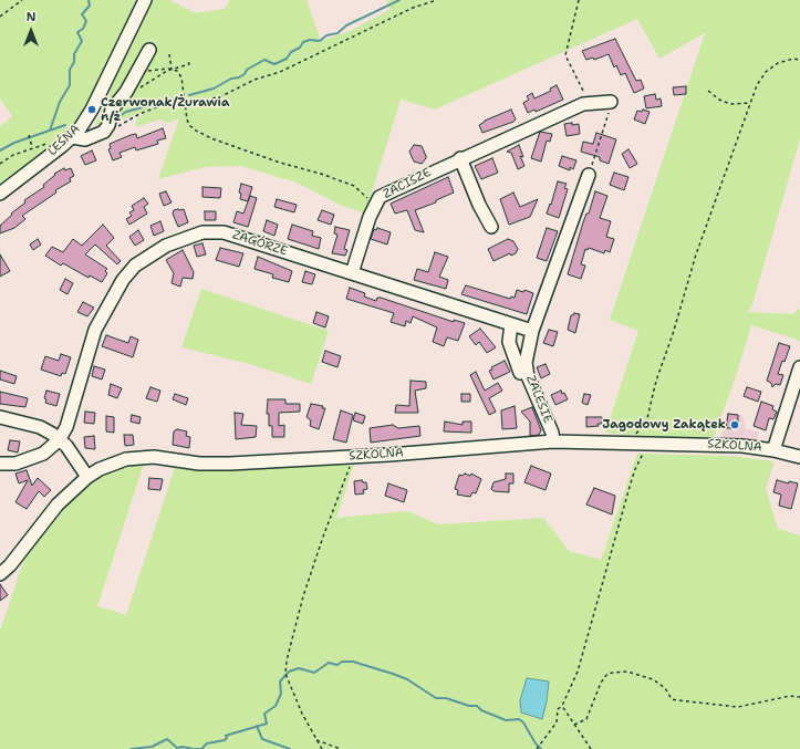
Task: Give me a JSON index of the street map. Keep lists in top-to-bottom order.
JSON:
{
  "streets": {
    "street": [
      "LEŚNA",
      "ZACISZE",
      "ZAGÓRZE",
      "ZALESIE",
      "SZKOLNA"
    ]
  },
  "crossings": [
    ["ZACISZE", "ZAGÓRZE"],
    ["ZAGÓRZE", "ZALESIE"],
    ["ZALESIE", "SZKOLNA"]
  ],
  "places": ["Czerwonak/Żurawia n/ż", "Jagodowy Zakątek"],
  "north": "top"
}
